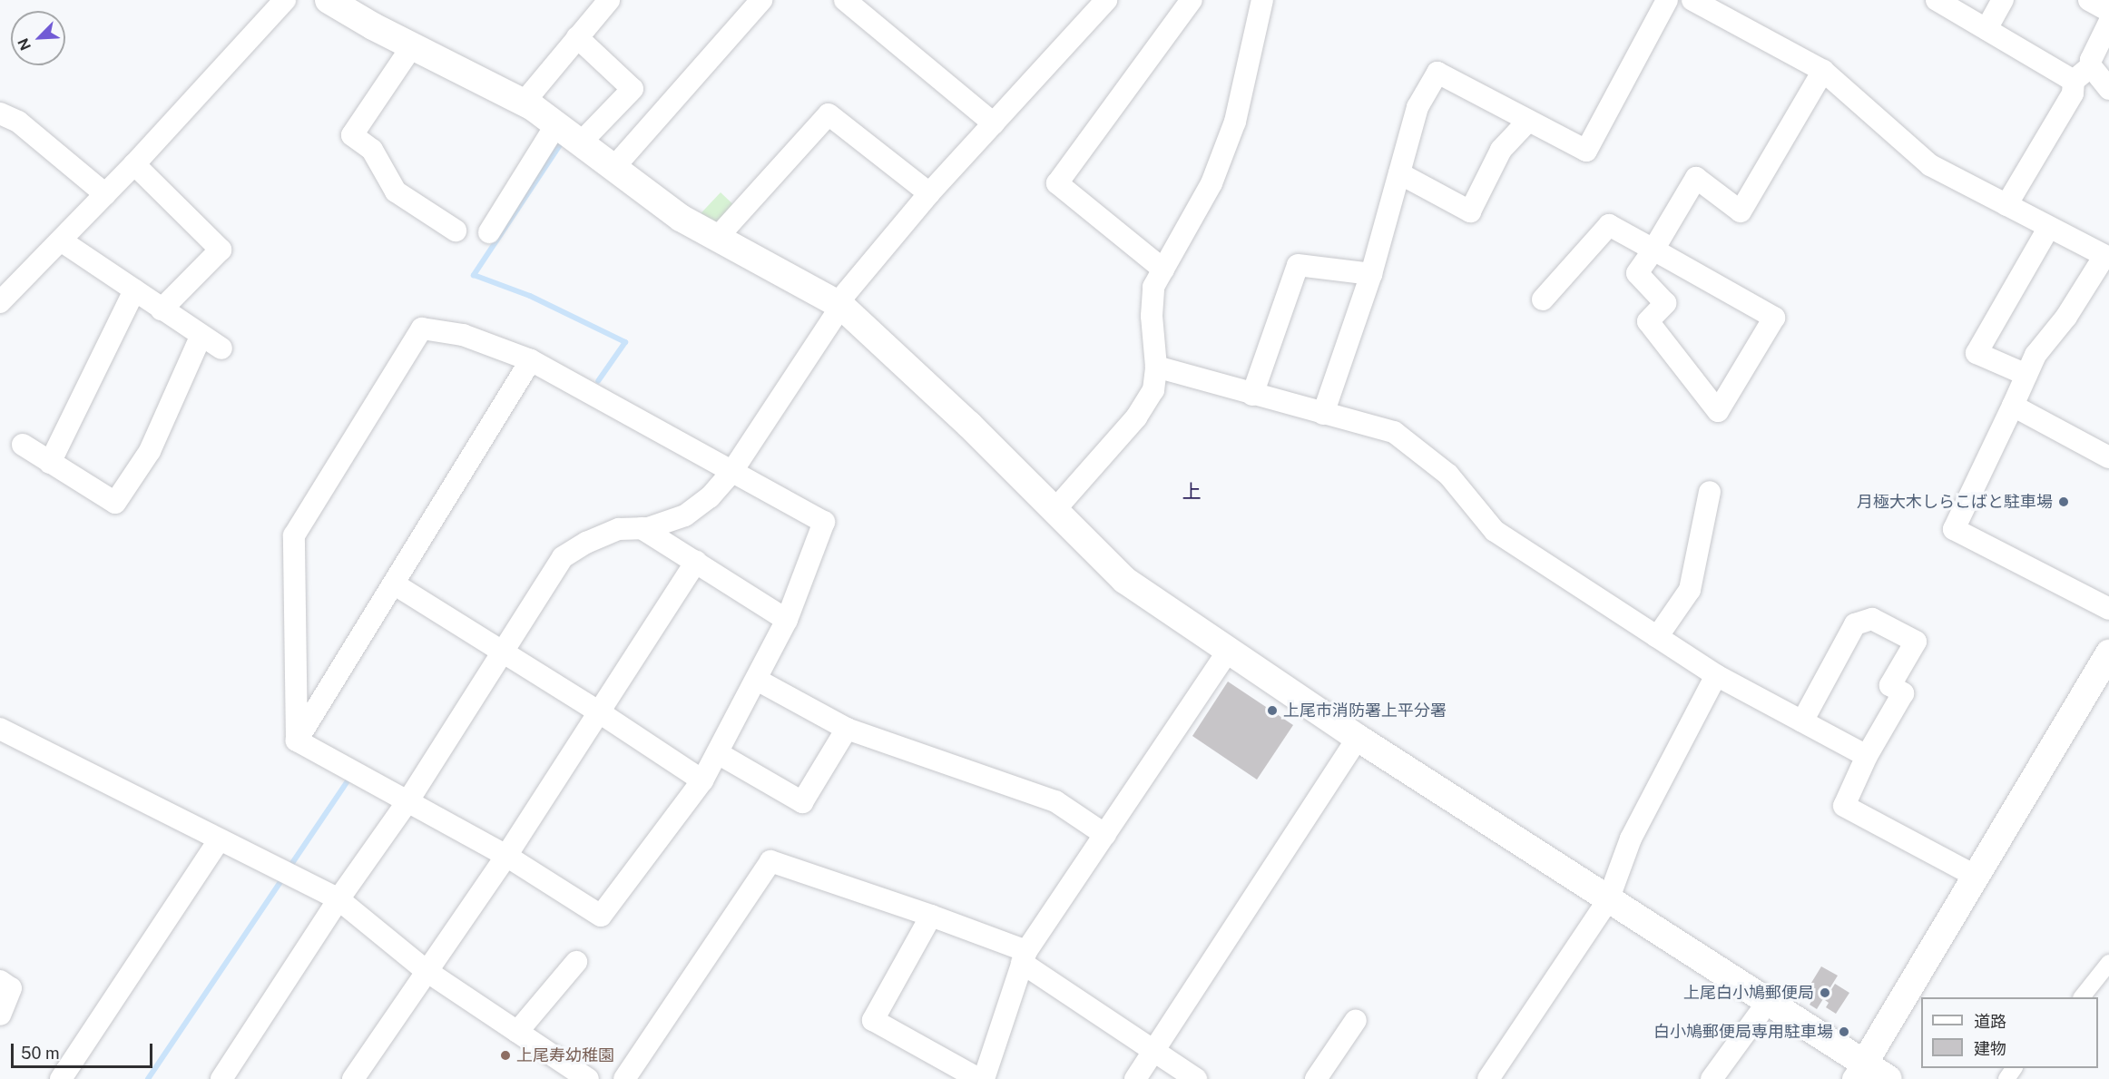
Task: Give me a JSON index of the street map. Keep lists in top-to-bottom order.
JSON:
{
  "districts": ["上"],
  "places": [
    "月極大木しらこばと駐車場",
    "上尾市消防署上平分署",
    "上尾白小鳩郵便局",
    "白小鳩郵便局専用駐車場",
    "上尾寿幼稚園"
  ],
  "legend": ["道路", "建物"],
  "scale_bar": "50 m",
  "north": "bottom left"
}
